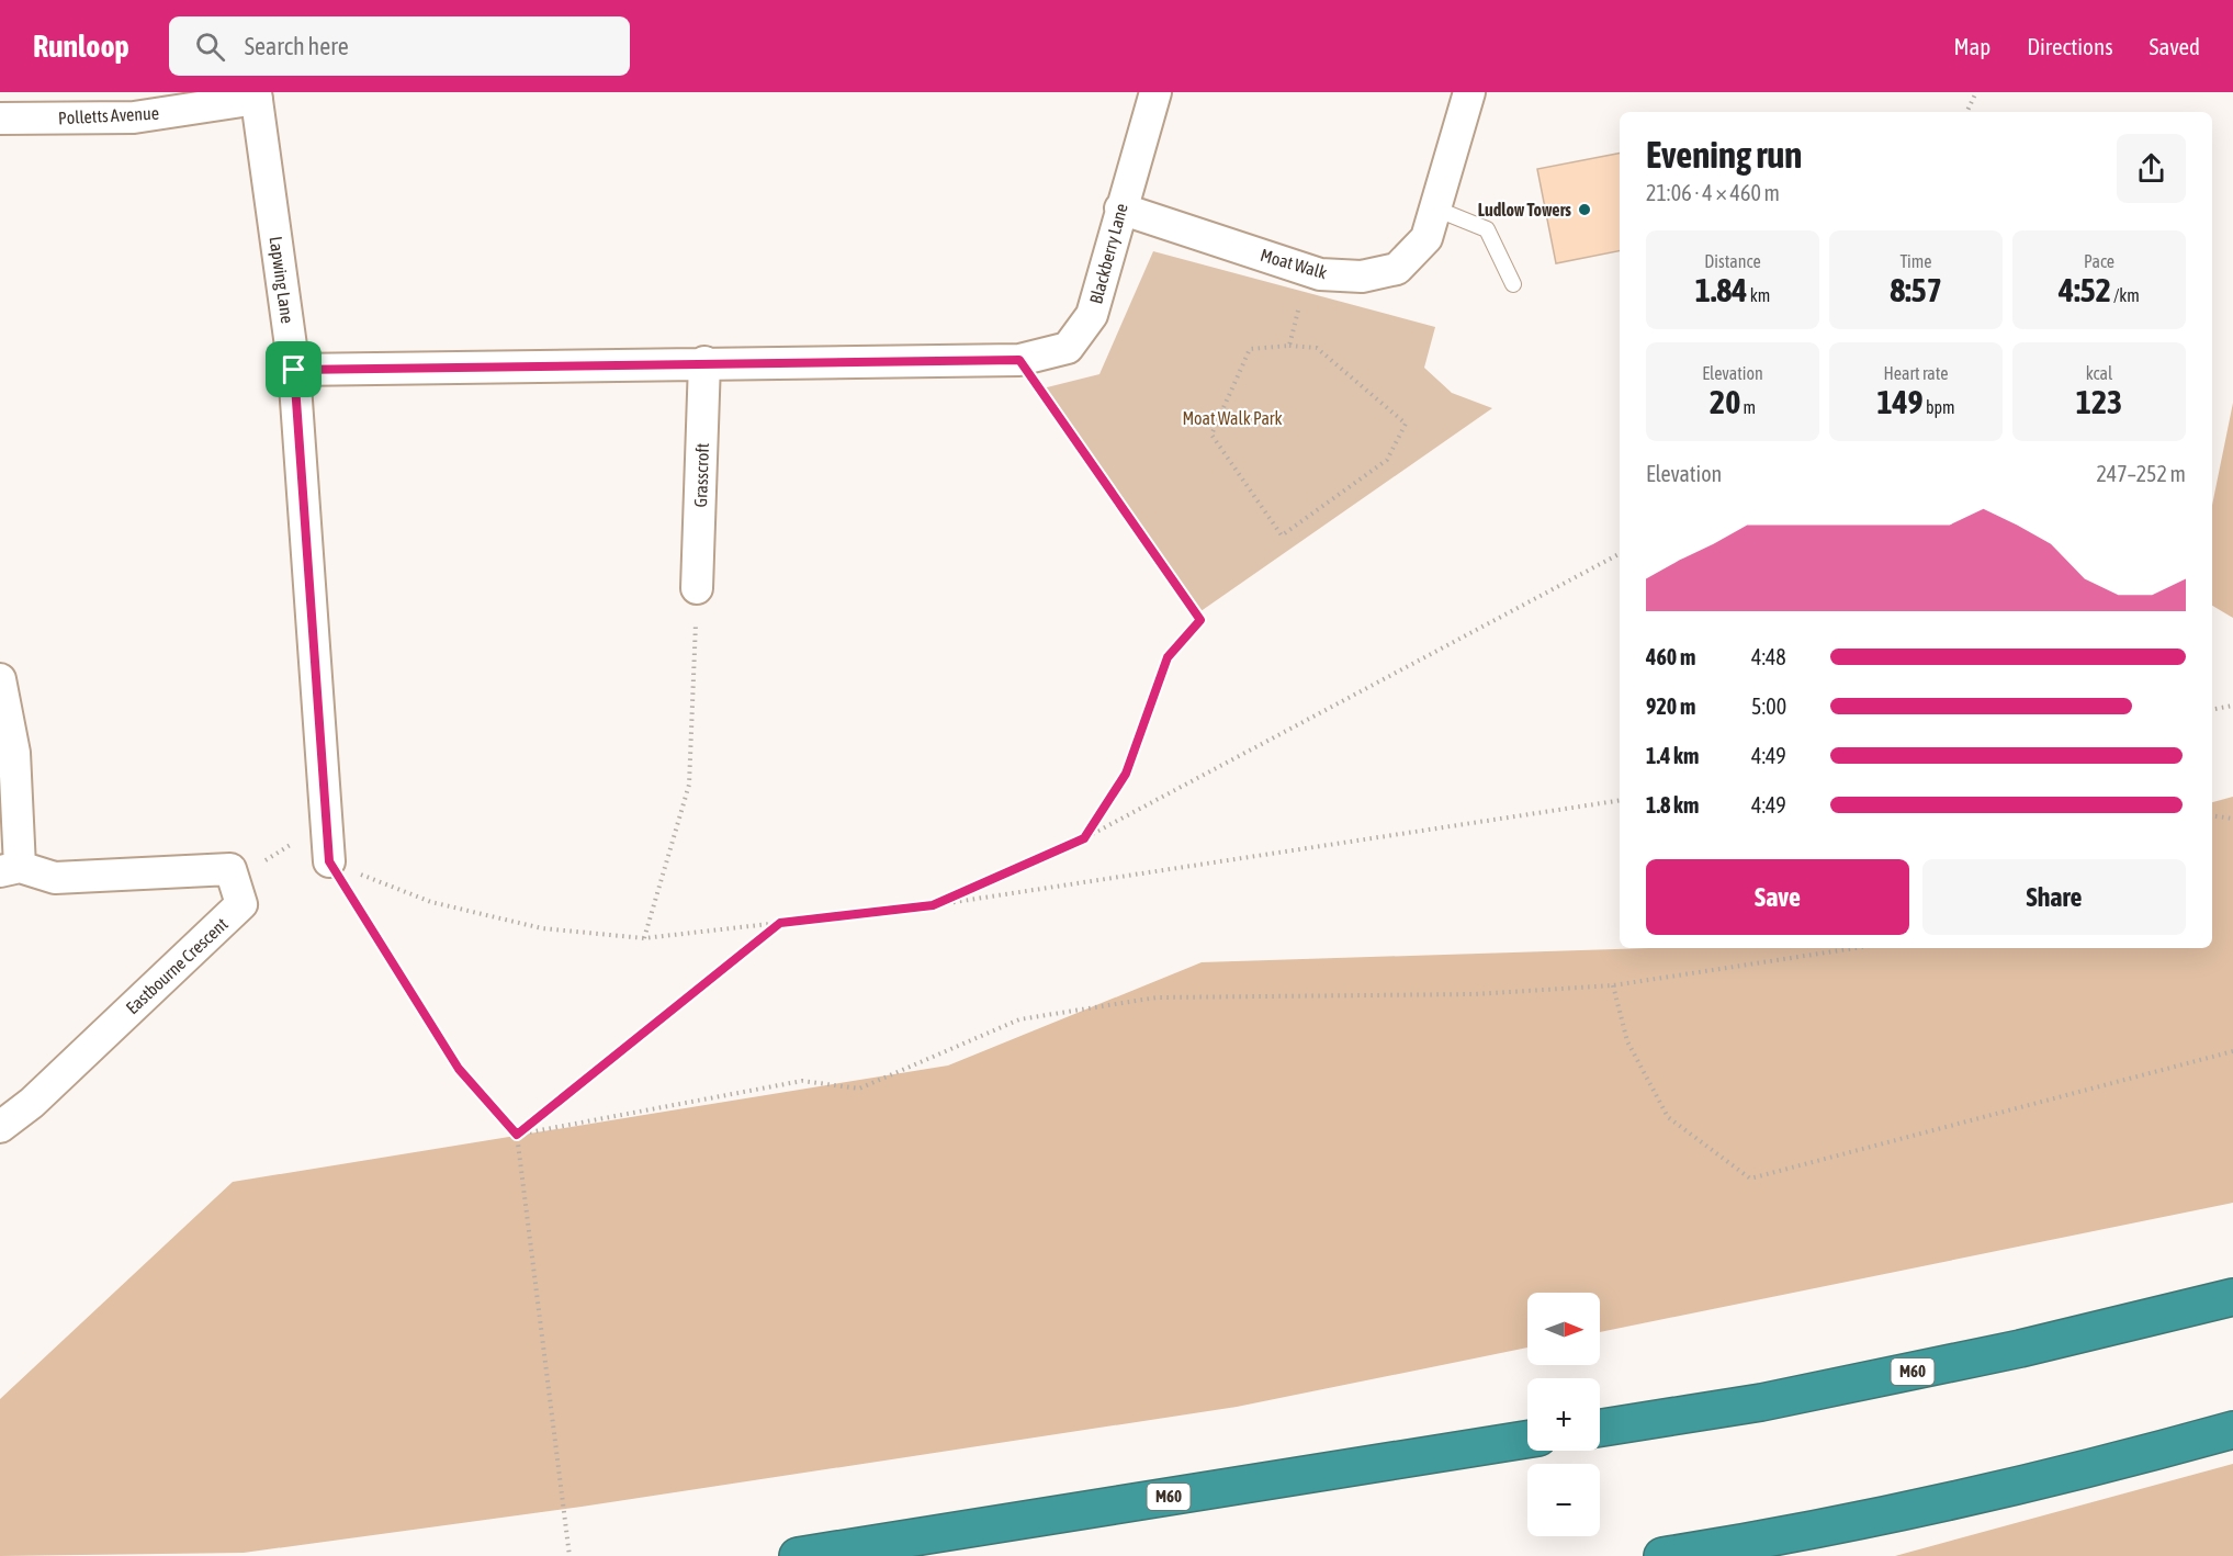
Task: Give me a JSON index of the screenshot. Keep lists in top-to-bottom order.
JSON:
{
  "streets": {
    "highway": ["M60"],
    "street": [
      "Polletts Avenue",
      "Blackberry Lane",
      "Moat Walk",
      "Lapwing Lane",
      "Grasscroft",
      "Eastbourne Crescent"
    ]
  },
  "crossings": [
    ["Polletts Avenue", "Lapwing Lane"],
    ["Blackberry Lane", "Moat Walk"],
    ["Blackberry Lane", "Lapwing Lane"],
    ["Blackberry Lane", "Grasscroft"]
  ],
  "parks": ["Moat Walk Park"],
  "places": ["Ludlow Towers"],
  "north": "right",
  "page": {
    "header": "Runloop",
    "search": "Search here",
    "nav": ["Map", "Directions", "Saved"],
    "heading": ["Evening run", "21:06 · 4 × 460 m"],
    "stats": [
      ["Distance", "1.84 km"],
      ["Time", "8:57"],
      ["Pace", "4:52 /km"],
      ["Elevation", "20 m"],
      ["Heart rate", "149 bpm"],
      ["kcal", "123"]
    ],
    "chart": ["Elevation", "247–252 m"],
    "list": [
      {
        "name": "460 m",
        "note": "4:48"
      },
      {
        "name": "920 m",
        "note": "5:00"
      },
      {
        "name": "1.4 km",
        "note": "4:49"
      },
      {
        "name": "1.8 km",
        "note": "4:49"
      }
    ],
    "buttons": ["Save", "Share"],
    "map_buttons": ["+", "−"]
  }
}
